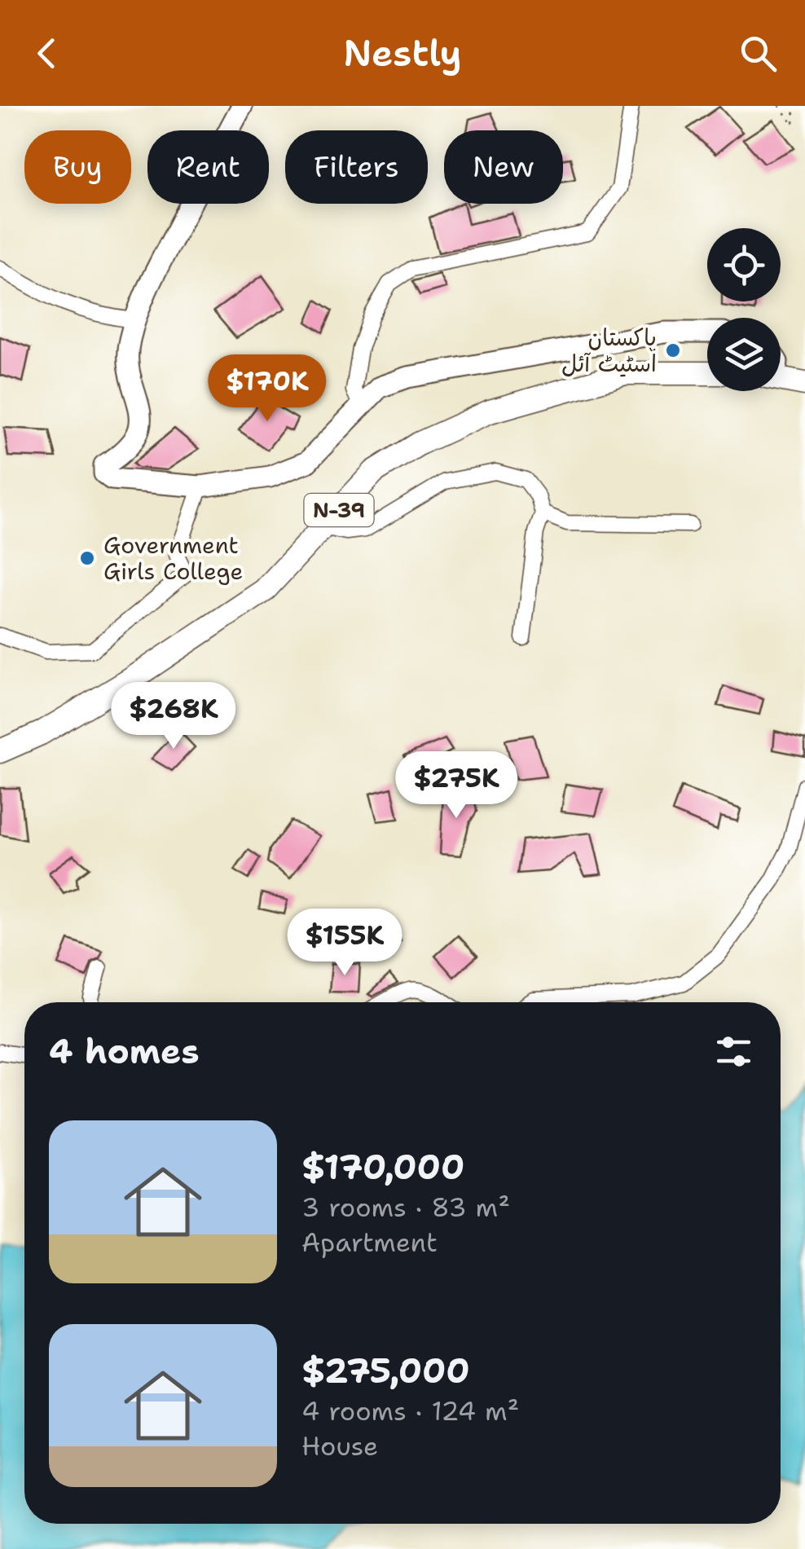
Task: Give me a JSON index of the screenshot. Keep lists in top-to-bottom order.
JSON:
{
  "streets": {
    "main road": ["N-39"]
  },
  "places": ["پاکستان اسٹیٹ آئل", "Government Girls College"],
  "page": {
    "header": "Nestly",
    "chip": [
      "Buy",
      "Rent",
      "Filters",
      "New"
    ],
    "price": [
      "$170K",
      "$268K",
      "$275K",
      "$155K"
    ],
    "heading": "4 homes",
    "list": [
      {
        "name": "$170,000",
        "note": "3 rooms · 83 m² · Apartment"
      },
      {
        "name": "$275,000",
        "note": "4 rooms · 124 m² · House"
      }
    ]
  }
}
